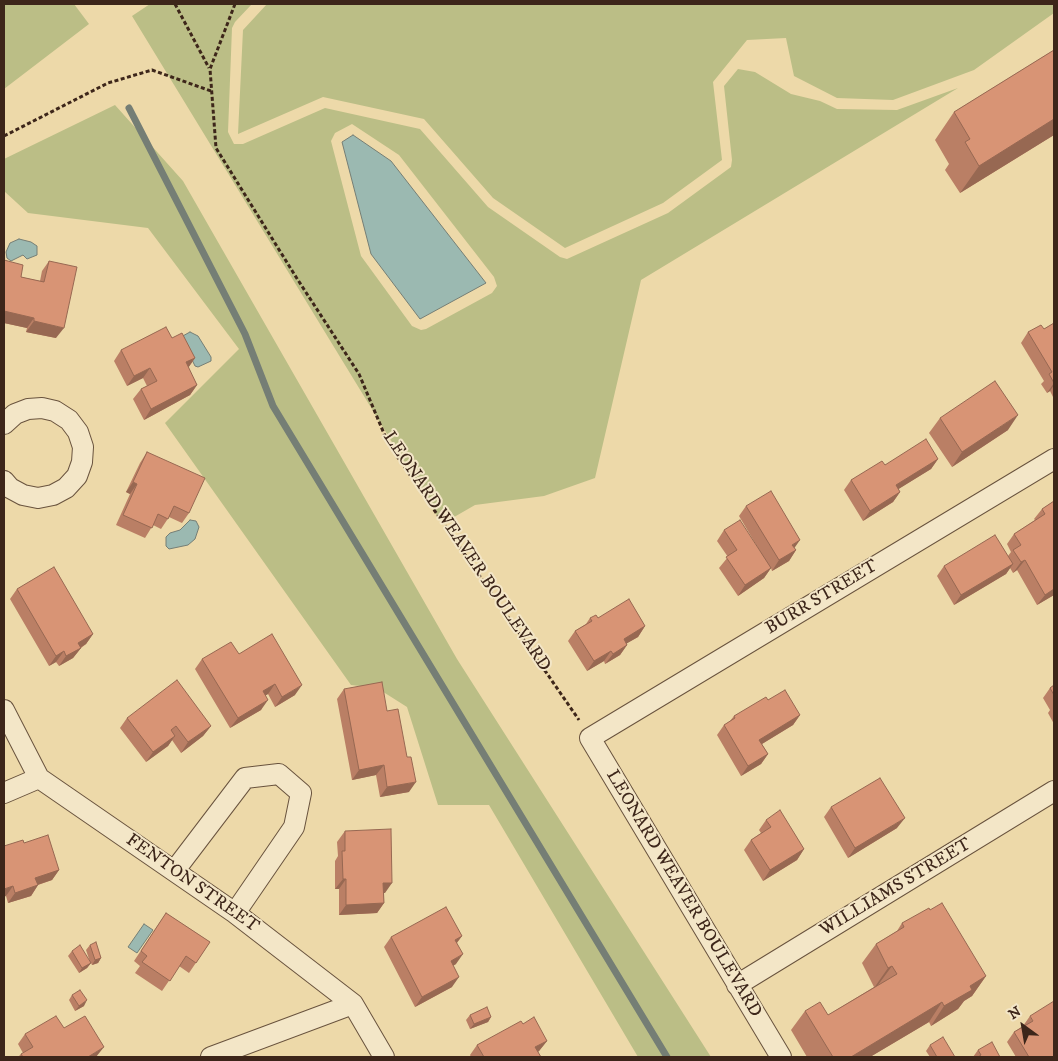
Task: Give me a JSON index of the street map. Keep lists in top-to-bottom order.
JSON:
{
  "streets": {
    "street": [
      "LEONARD WEAVER BOULEVARD",
      "BURR STREET",
      "FENTON STREET",
      "WILLIAMS STREET"
    ]
  },
  "crossings": [
    ["LEONARD WEAVER BOULEVARD", "BURR STREET"],
    ["LEONARD WEAVER BOULEVARD", "WILLIAMS STREET"]
  ],
  "north": "top left"
}
